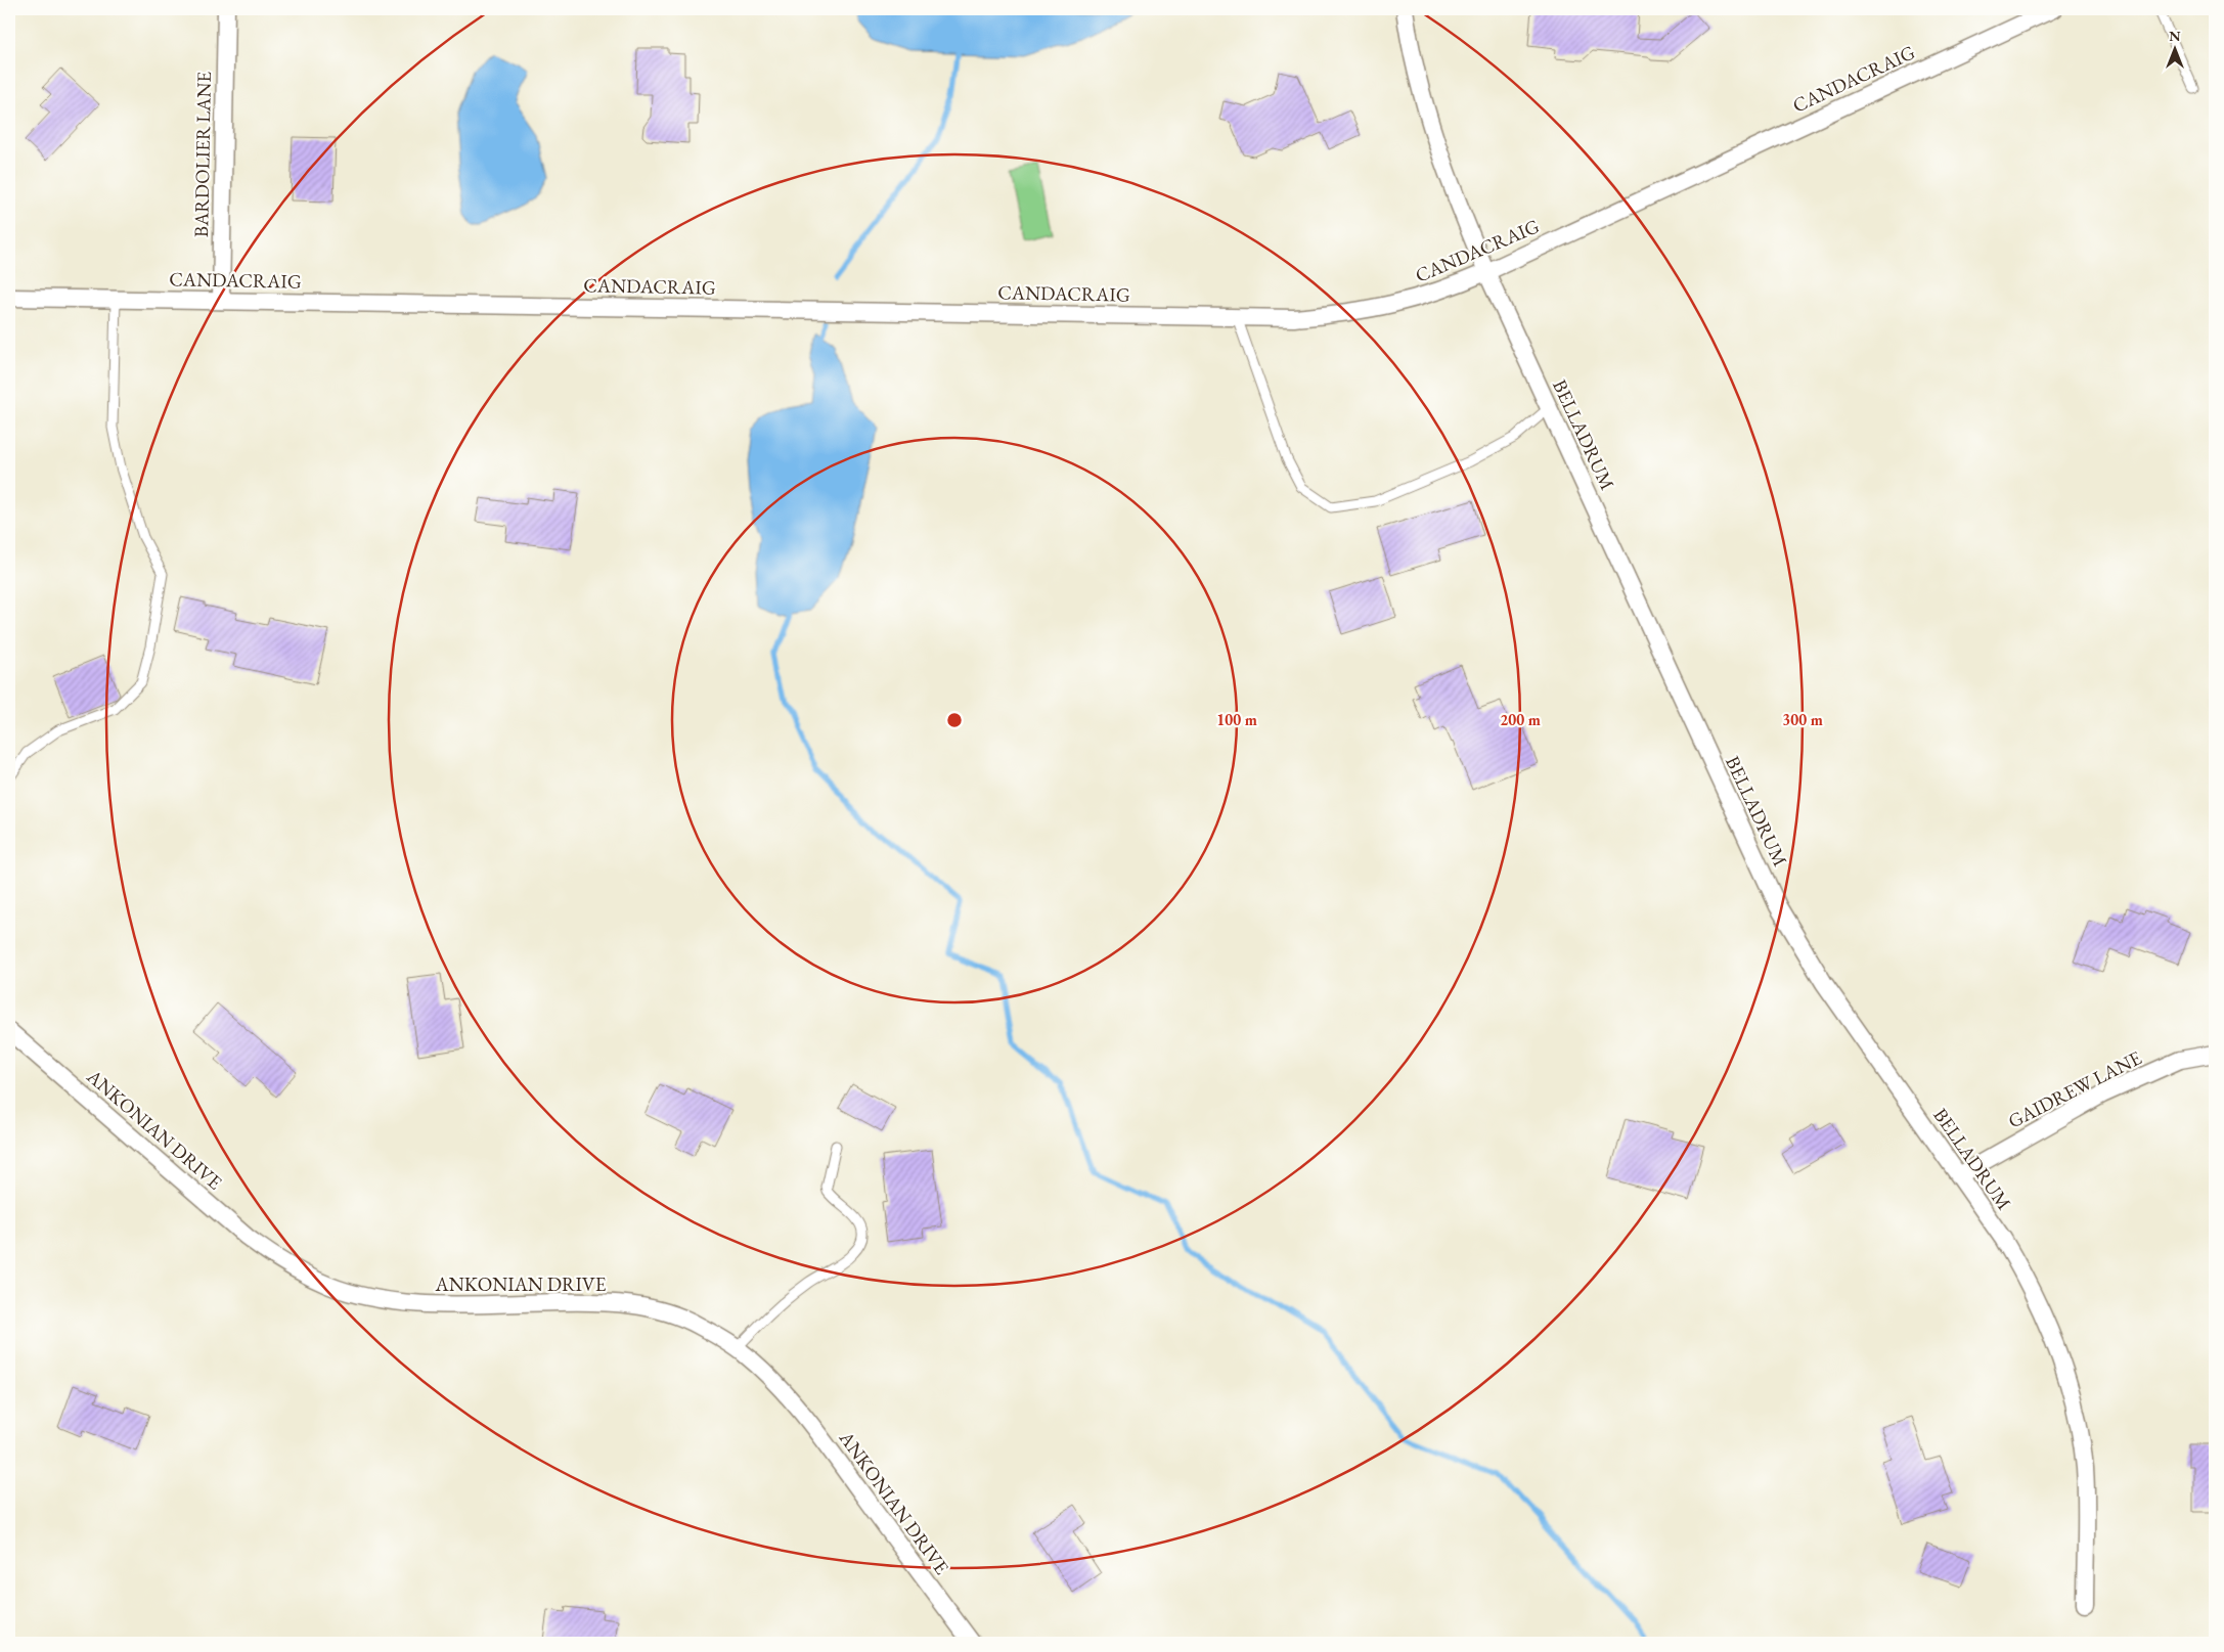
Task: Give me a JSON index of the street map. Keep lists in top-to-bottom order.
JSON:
{
  "streets": {
    "street": [
      "CANDACRAIG",
      "BARDOLIER LANE",
      "BELLADRUM",
      "GAIDREW LANE",
      "ANKONIAN DRIVE"
    ]
  },
  "crossings": [
    ["CANDACRAIG", "BARDOLIER LANE"],
    ["CANDACRAIG", "BELLADRUM"],
    ["BELLADRUM", "GAIDREW LANE"]
  ],
  "north": "top",
  "rings": ["100 m", "200 m", "300 m"]
}
